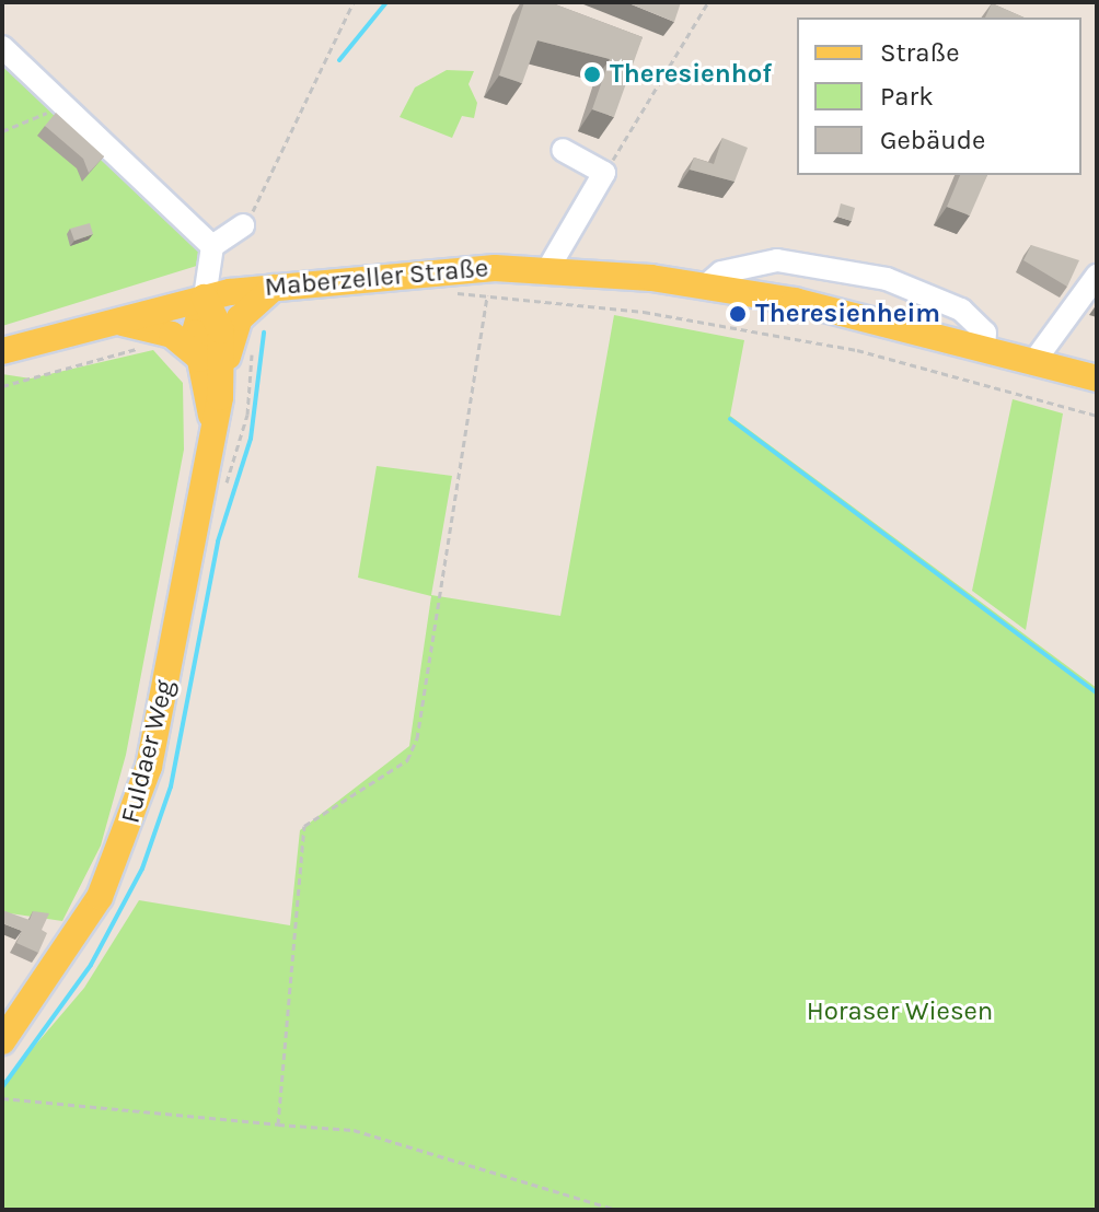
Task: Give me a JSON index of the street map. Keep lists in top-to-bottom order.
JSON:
{
  "streets": {
    "main road": ["Maberzeller Straße", "Fuldaer Weg"]
  },
  "crossings": [
    ["Maberzeller Straße", "Fuldaer Weg"]
  ],
  "parks": ["Horaser Wiesen"],
  "places": ["Theresienhof", "Theresienheim"],
  "legend": ["Straße", "Park", "Gebäude"]
}
